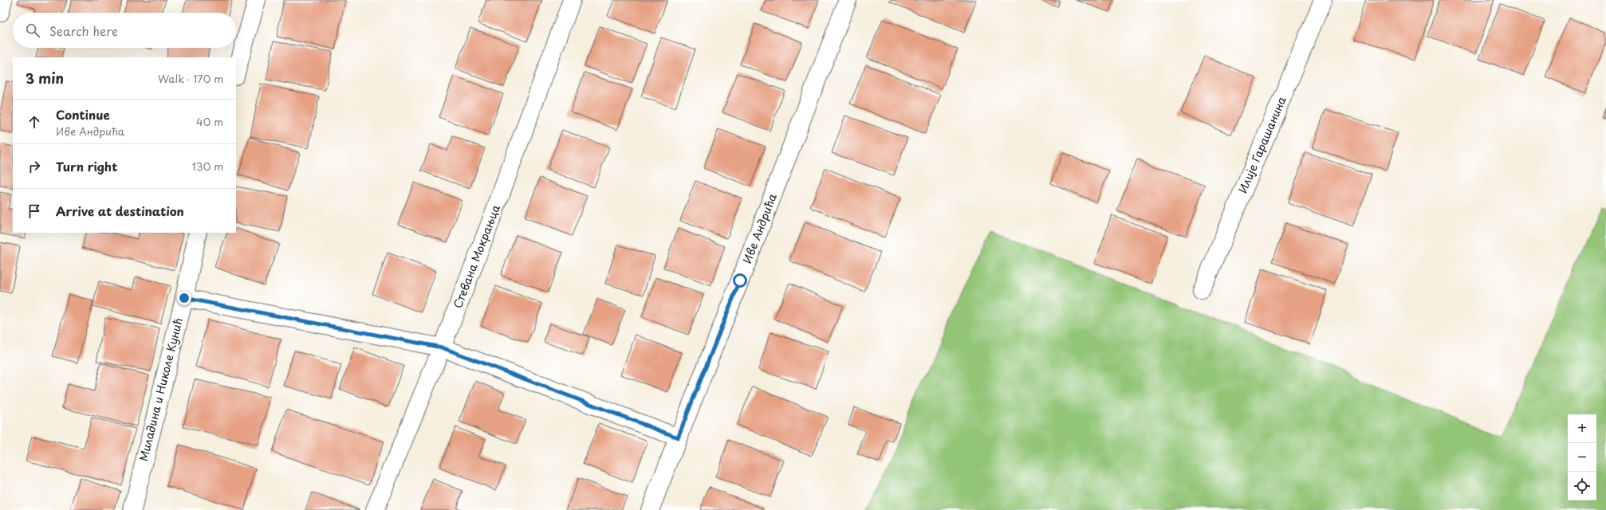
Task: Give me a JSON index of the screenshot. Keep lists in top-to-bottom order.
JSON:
{
  "streets": {
    "street": [
      "Илије Гарашанина",
      "Иве Андрића",
      "Стевана Мокрањца",
      "Миладина и Николе Кунић"
    ]
  },
  "page": {
    "search": "Search here",
    "heading": ["3 min", "Walk · 170 m"],
    "list": [
      ["Continue", "Иве Андрића", "40 m"],
      ["Turn right", "130 m"],
      "Arrive at destination"
    ],
    "map_buttons": ["+", "−"]
  }
}
